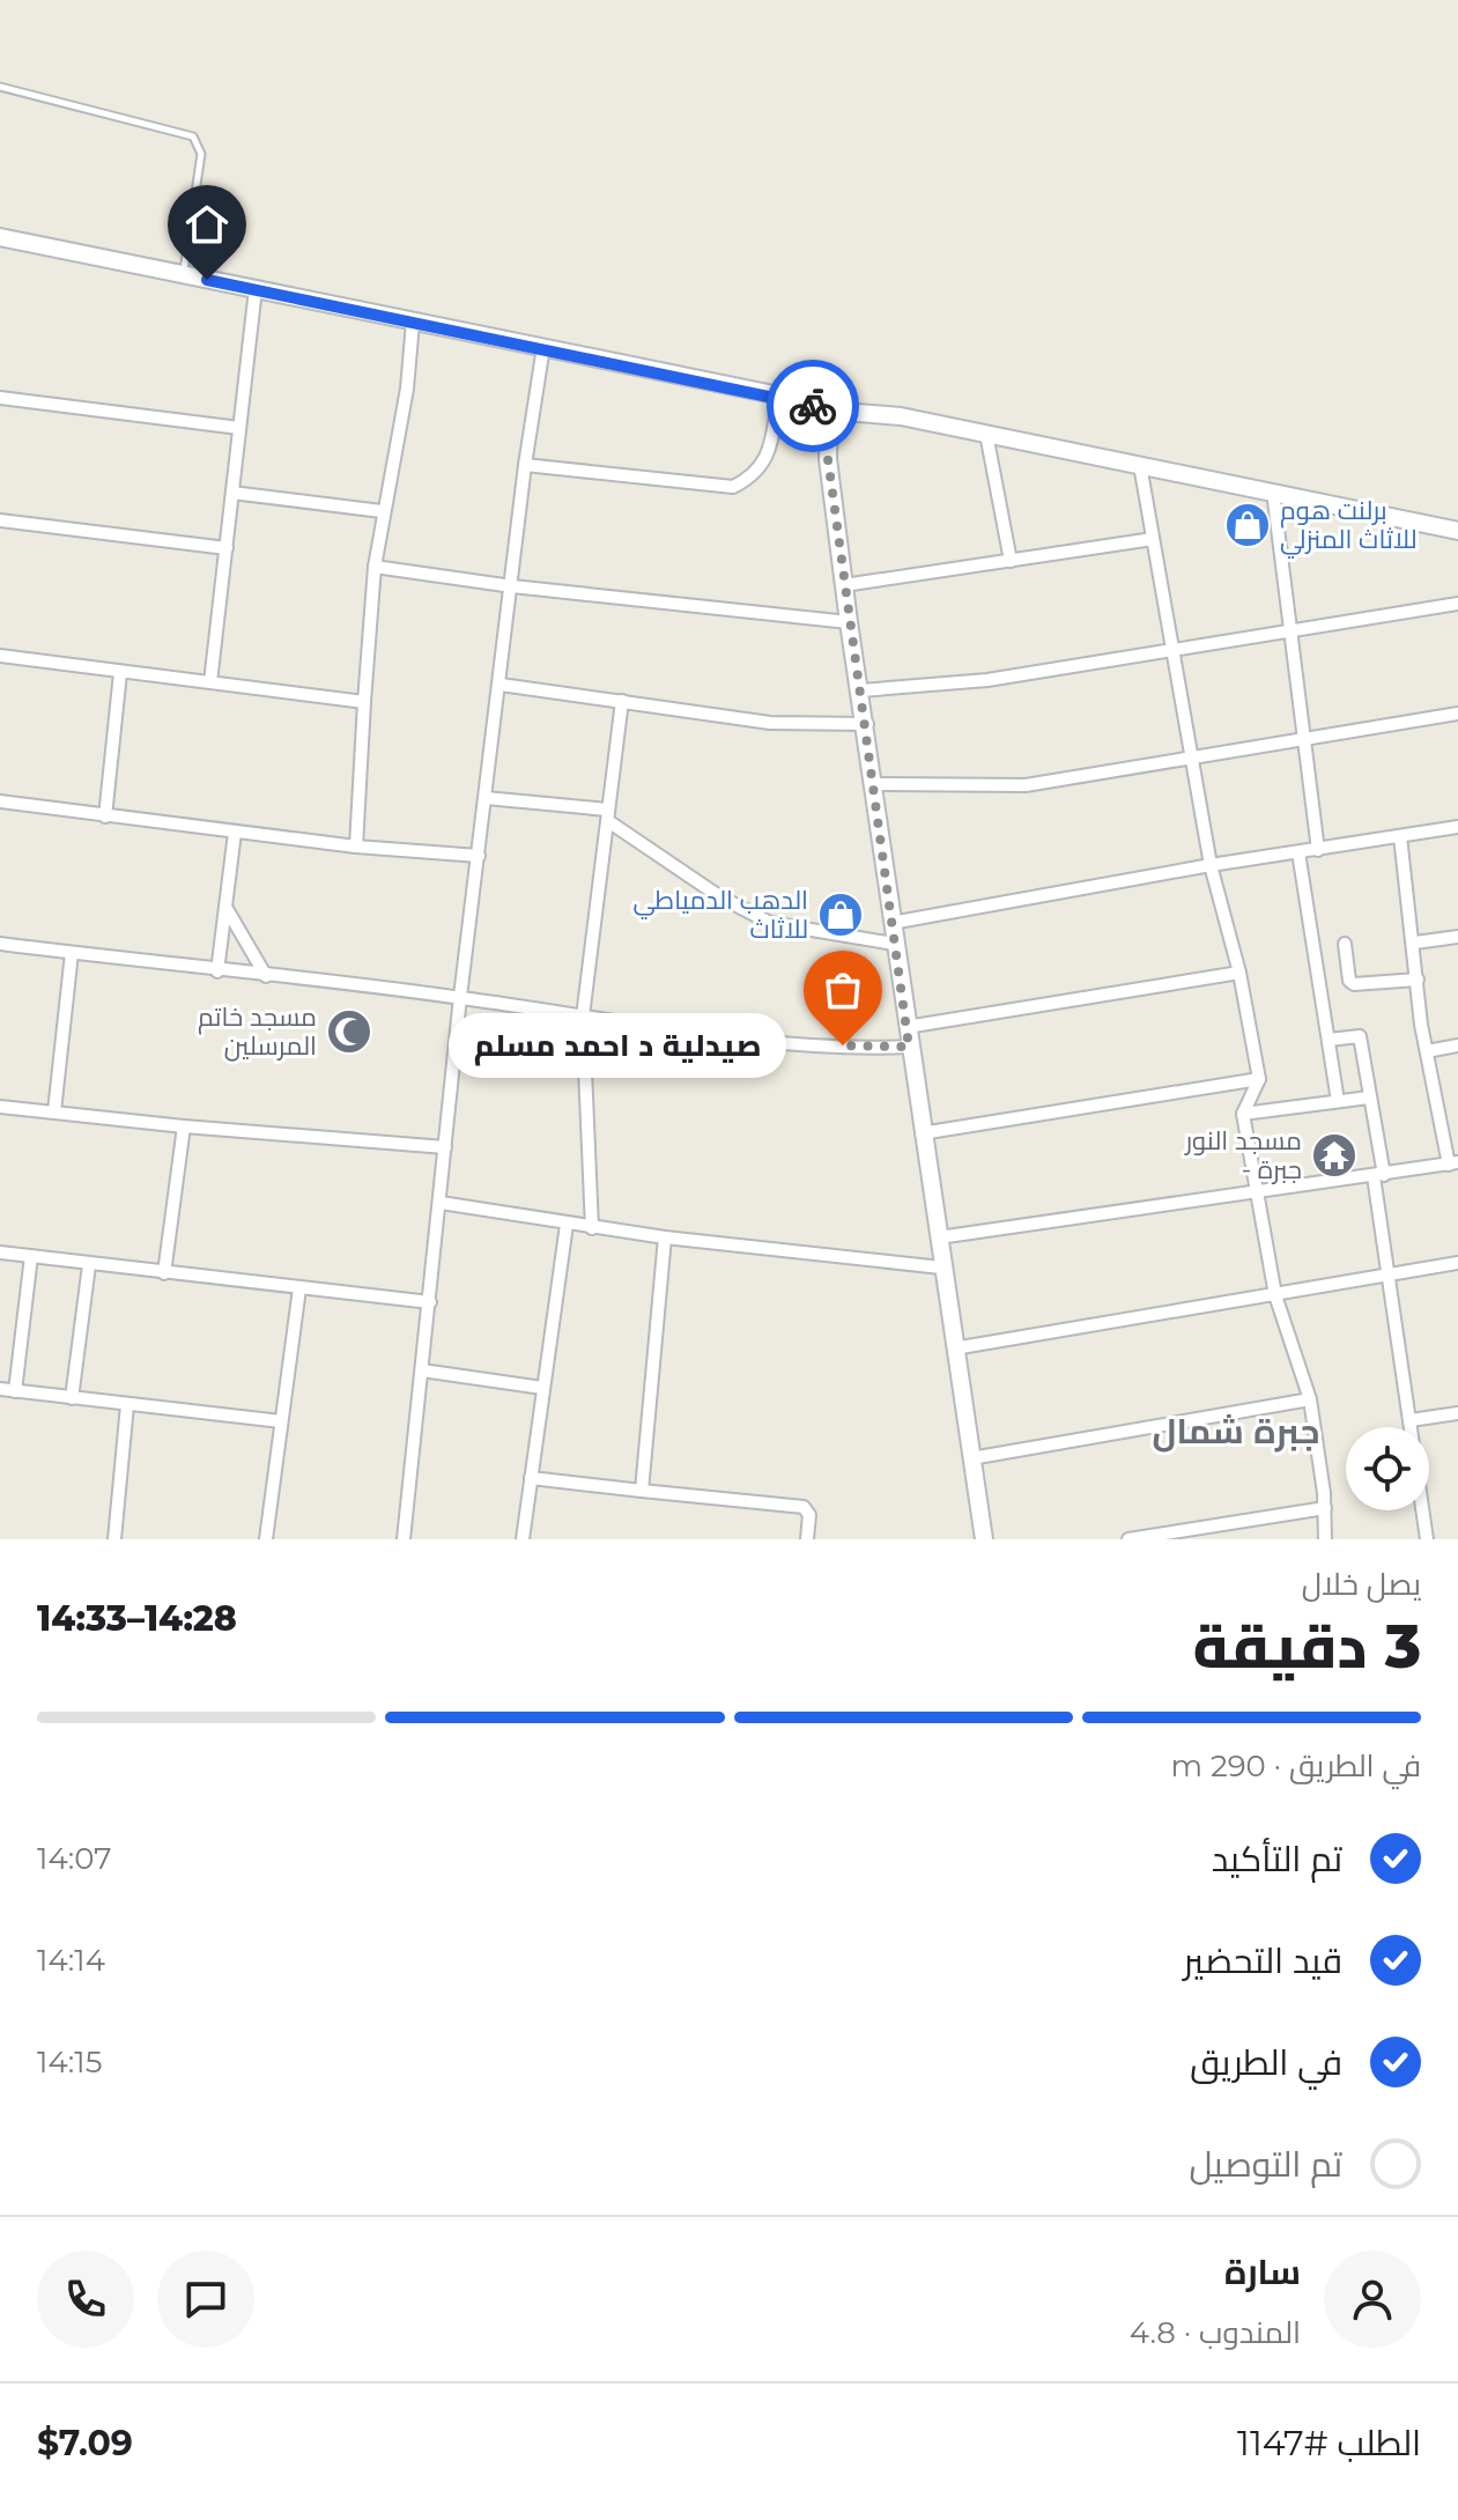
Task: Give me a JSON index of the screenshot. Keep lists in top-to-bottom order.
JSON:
{
  "districts": ["جبرة شمال"],
  "places": {
    "shop": ["برلنت هوم للاثاث المنزلي", "الدهب الدمياطي للاثاث"],
    "mosque": ["مسجد خاتم المرسلين"],
    "other": ["صيدلية د احمد مسلم"],
    "temple": ["مسجد النور - جبرة"]
  },
  "page": {
    "bubble": "صيدلية د احمد مسلم",
    "heading": ["3 دقيقة", "يصل خلال", "14:28–14:33"],
    "panel": [
      "سارة",
      "المندوب · 4.8",
      "الطلب #1147",
      "$7.09"
    ],
    "bar": "في الطريق · 290 m",
    "list": [
      ["تم التأكيد", "14:07"],
      ["قيد التحضير", "14:14"],
      ["في الطريق", "14:15"],
      "تم التوصيل"
    ]
  }
}
